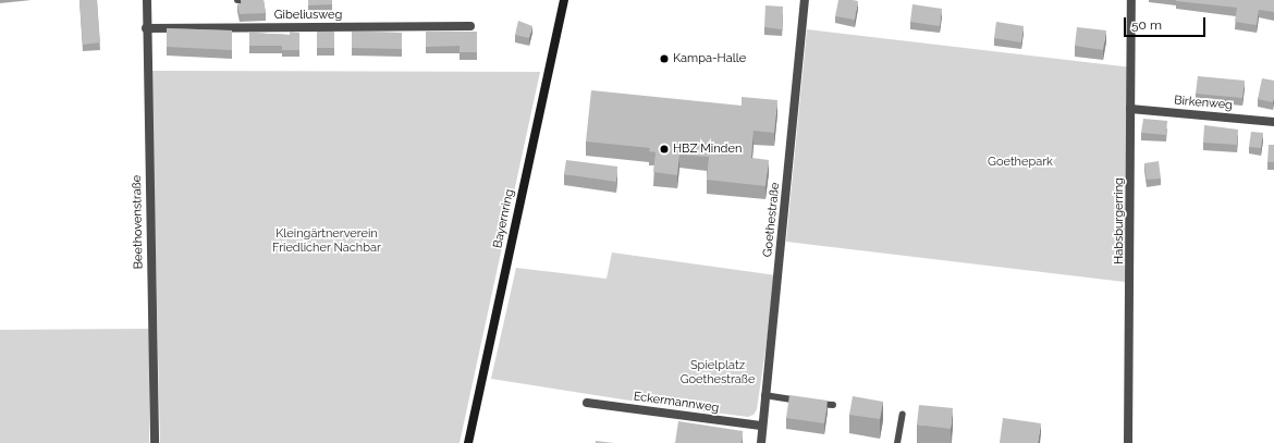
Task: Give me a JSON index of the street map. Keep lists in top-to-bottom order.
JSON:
{
  "streets": {
    "street": [
      "Gibeliusweg",
      "Birkenweg",
      "Bayernring",
      "Goethestraße",
      "Habsburgerring",
      "Beethovenstraße",
      "Eckermannweg"
    ]
  },
  "crossings": [
    ["Gibeliusweg", "Beethovenstraße"],
    ["Birkenweg", "Habsburgerring"],
    ["Goethestraße", "Eckermannweg"]
  ],
  "parks": ["Goethepark", "Kleingärtnerverein Friedlicher Nachbar", "Spielplatz Goethestraße"],
  "places": ["Kampa-Halle", "HBZ Minden"],
  "scale_bar": "50 m"
}
